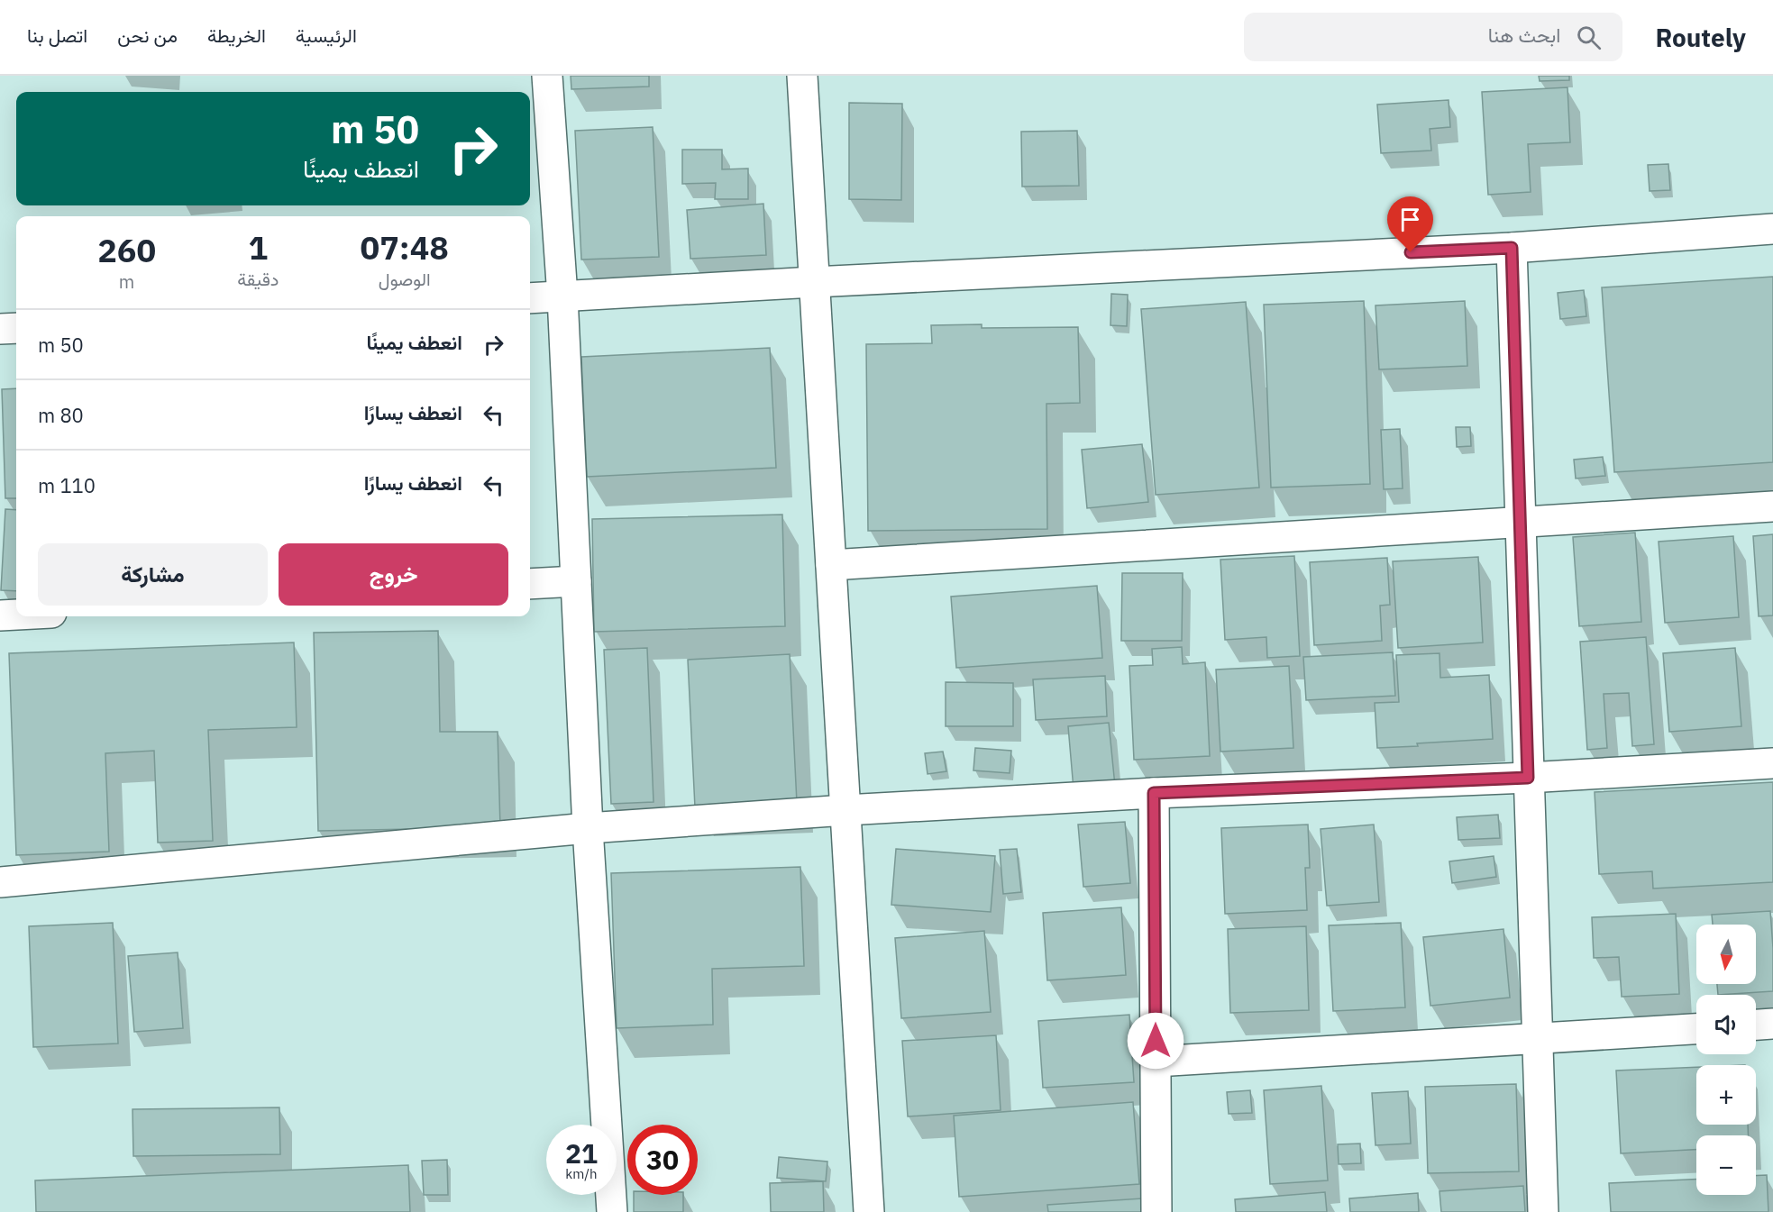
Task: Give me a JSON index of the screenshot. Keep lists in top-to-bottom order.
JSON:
{
  "north": "bottom",
  "page": {
    "header": "Routely",
    "search": "ابحث هنا",
    "nav": [
      "الرئيسية",
      "الخريطة",
      "من نحن",
      "اتصل بنا"
    ],
    "turn": ["50 m", "انعطف يمينًا"],
    "eta": [
      "07:48",
      "الوصول",
      "1",
      "دقيقة",
      "260",
      "m"
    ],
    "list": [
      {
        "name": "انعطف يمينًا",
        "value": "50 m"
      },
      {
        "name": "انعطف يسارًا",
        "value": "80 m"
      },
      {
        "name": "انعطف يسارًا",
        "value": "110 m"
      }
    ],
    "buttons": ["خروج", "مشاركة"],
    "map_buttons": ["+", "−"],
    "speed": "21 km/h",
    "limit": "30"
  }
}
